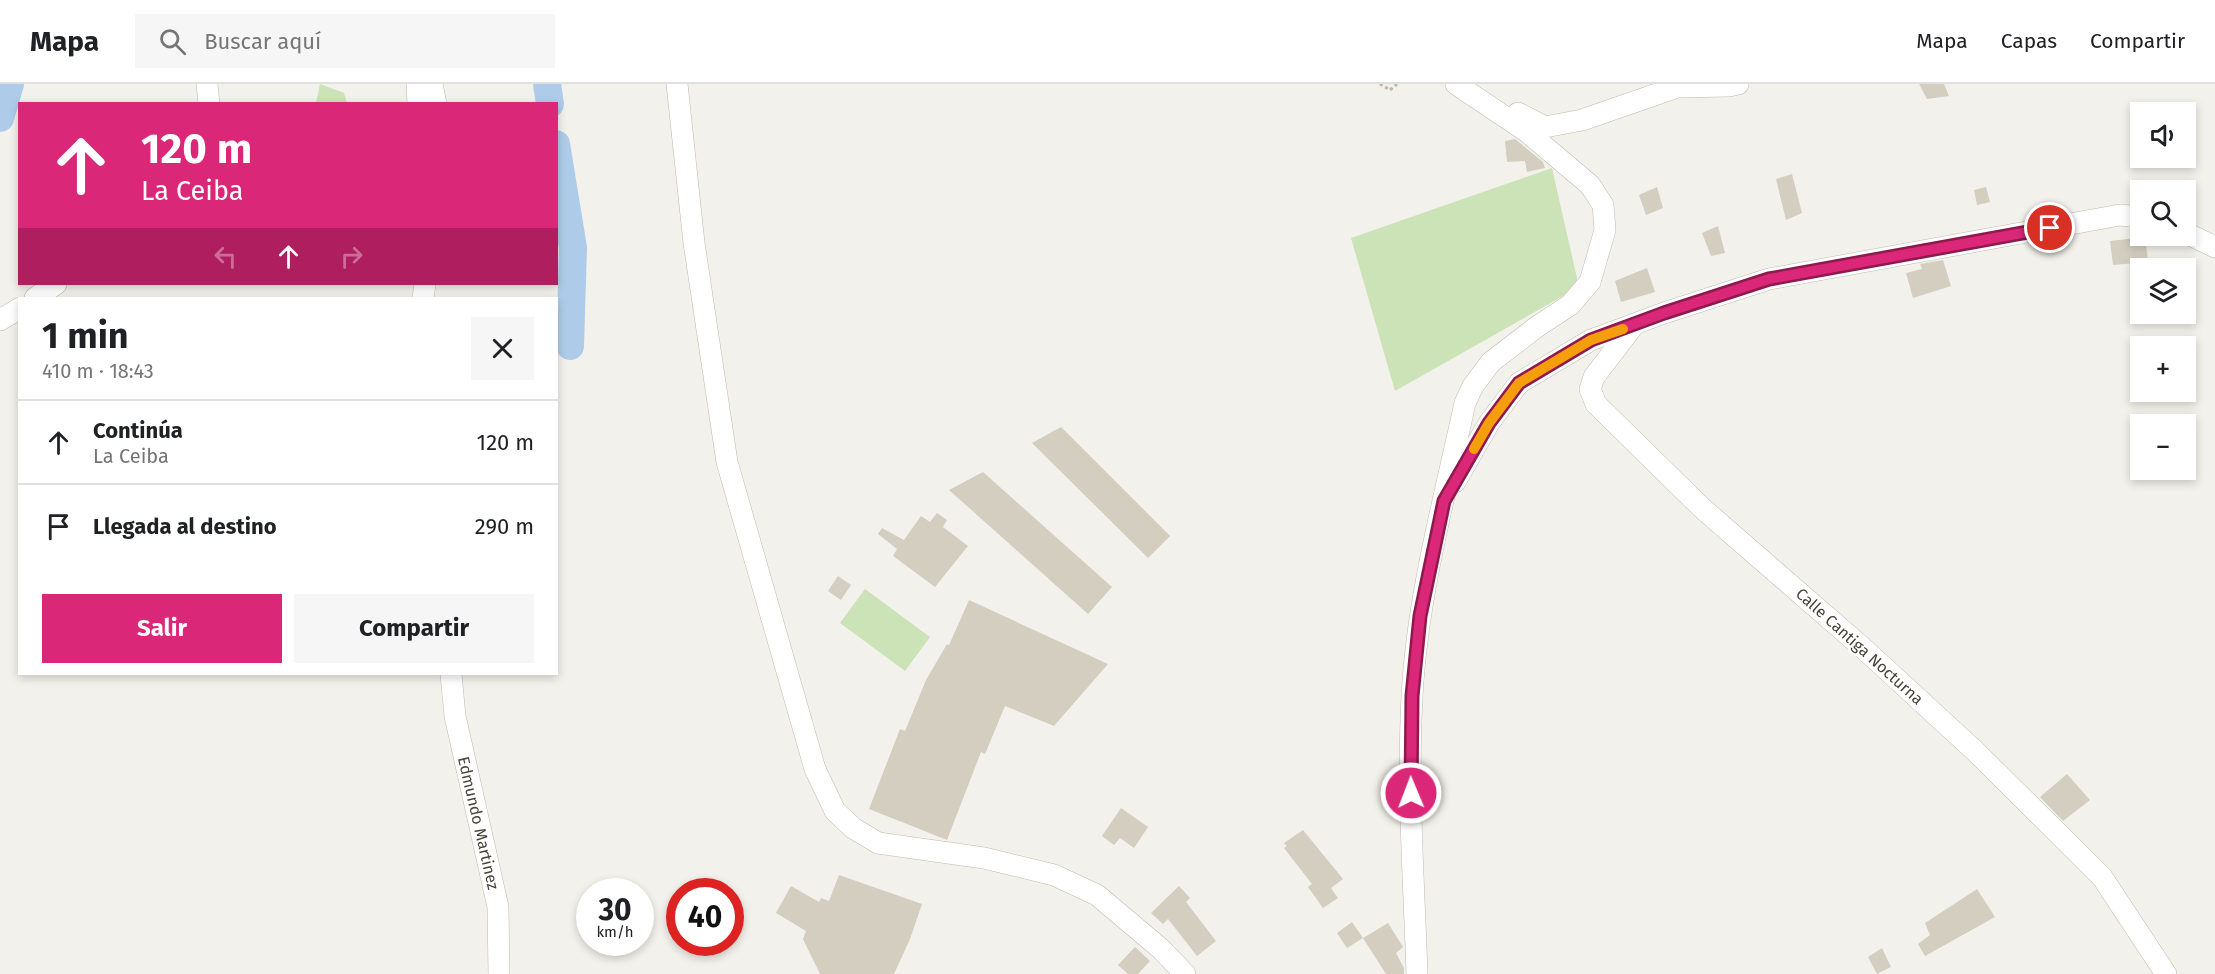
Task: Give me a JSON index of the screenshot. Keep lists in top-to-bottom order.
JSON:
{
  "streets": {
    "street": ["Calle Cantiga Nocturna", "Edmundo Martinez"]
  },
  "page": {
    "header": "Mapa",
    "search": "Buscar aquí",
    "nav": ["Mapa", "Capas", "Compartir"],
    "map_buttons": ["+", "−"],
    "turn": ["120 m", "La Ceiba"],
    "heading": ["1 min", "410 m · 18:43"],
    "list": [
      {
        "name": "Continúa",
        "note": "La Ceiba",
        "value": "120 m"
      },
      {
        "name": "Llegada al destino",
        "value": "290 m"
      }
    ],
    "buttons": ["Salir", "Compartir"],
    "speed": "30 km/h",
    "limit": "40"
  }
}
